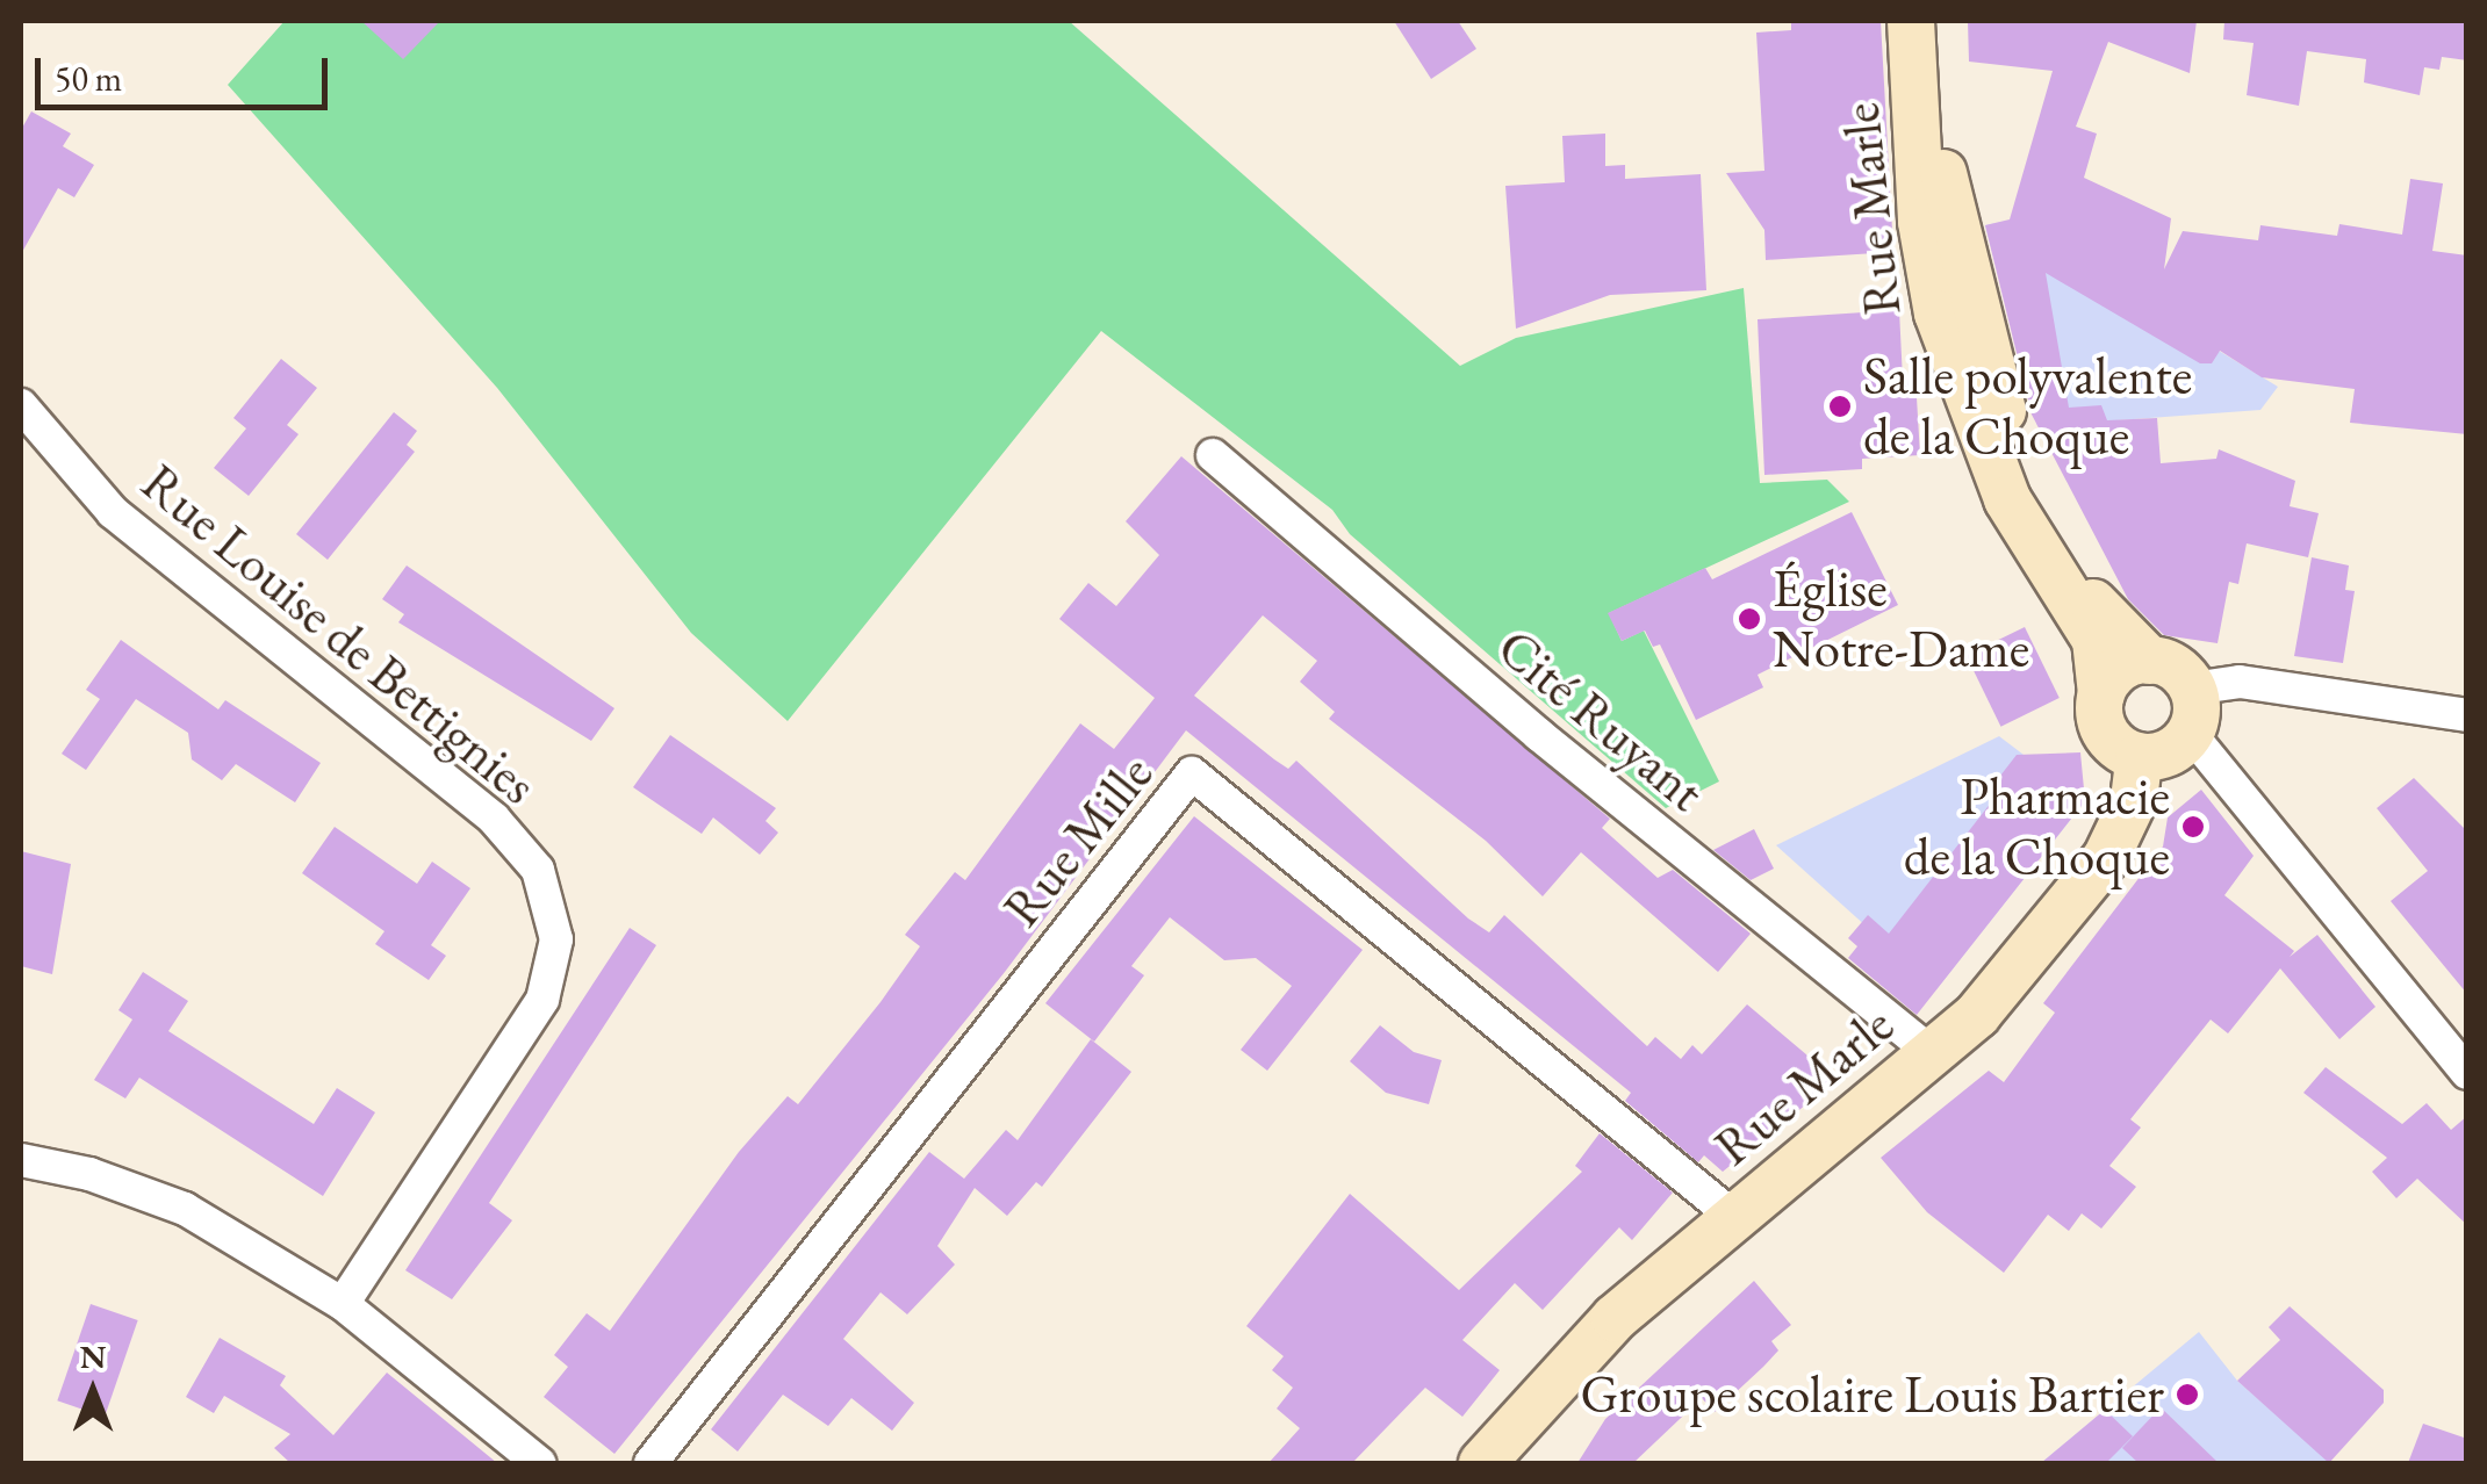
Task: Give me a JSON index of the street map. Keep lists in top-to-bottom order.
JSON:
{
  "streets": {
    "main road": ["Rue Marle"],
    "street": ["Rue Louise de Bettignies", "Cité Ruyant", "Rue Mille"]
  },
  "crossings": [
    ["Rue Marle", "Cité Ruyant"],
    ["Rue Marle", "Rue Mille"]
  ],
  "places": [
    "Salle polyvalente de la Choque",
    "Église Notre-Dame",
    "Pharmacie de la Choque",
    "Groupe scolaire Louis Bartier"
  ],
  "scale_bar": "50 m",
  "north": "top"
}
